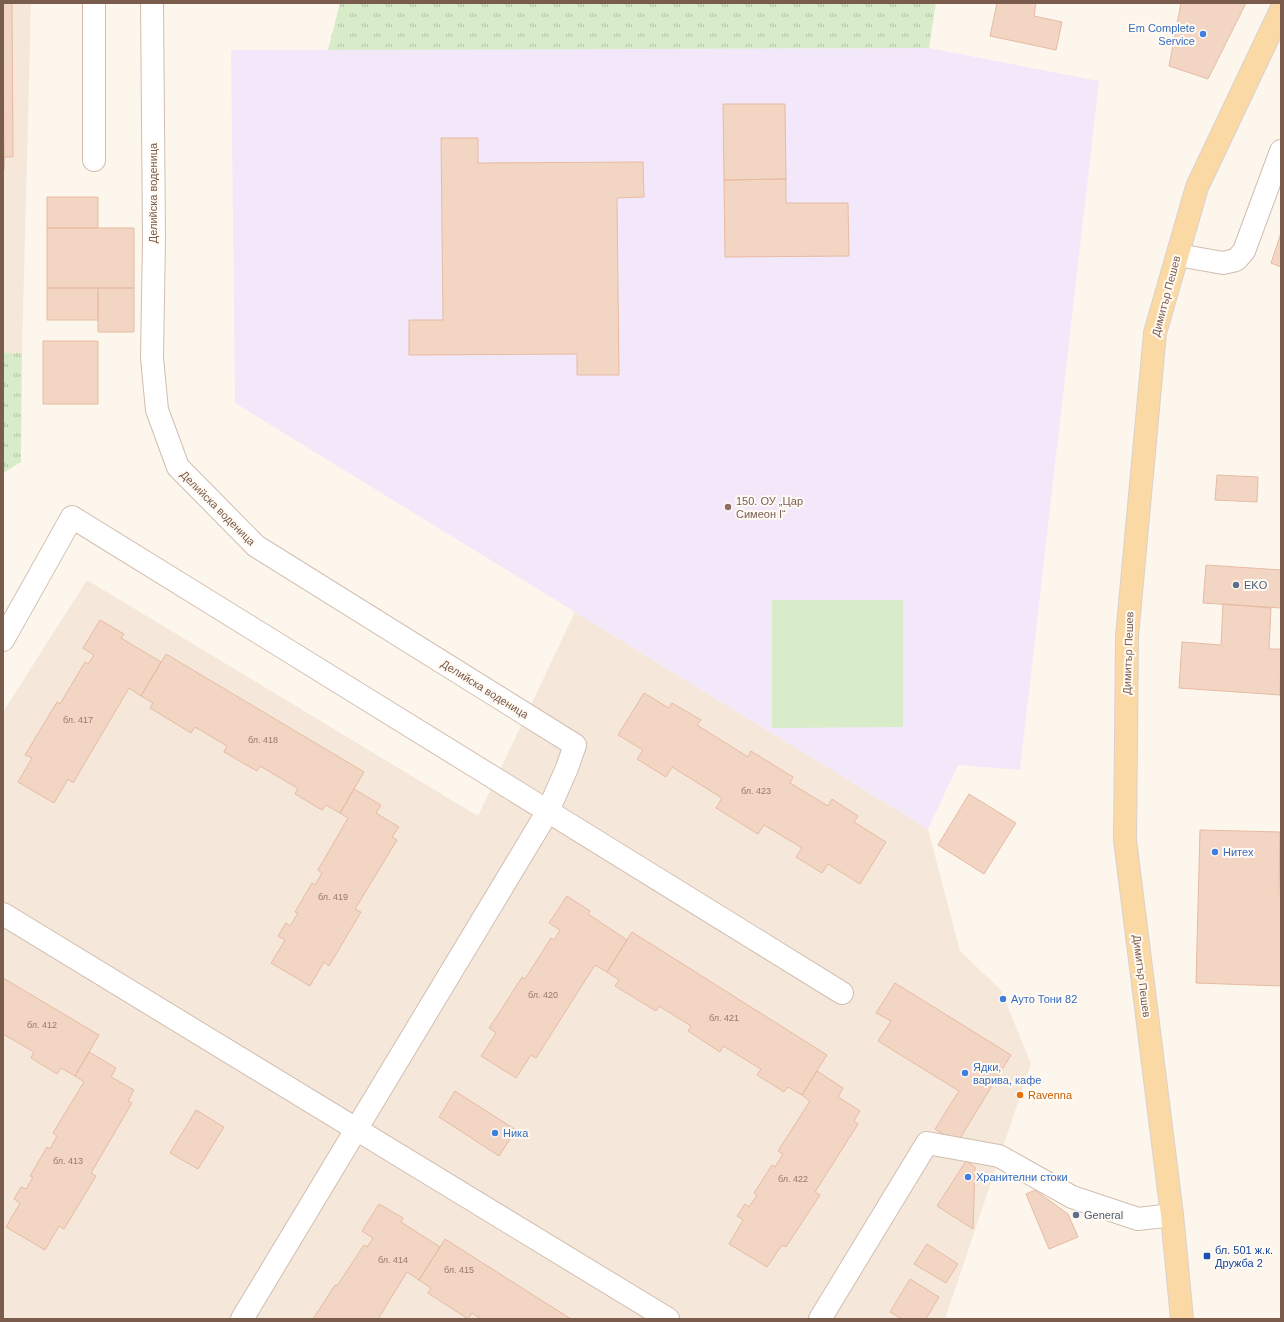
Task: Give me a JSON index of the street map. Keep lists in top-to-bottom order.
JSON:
{
  "streets": {
    "main road": ["Димитър Пешев"],
    "street": ["Делийска воденица"]
  },
  "places": {
    "other": [
      "Em Complete Service",
      "150. ОУ „Цар Симеон I“",
      "EKO",
      "Нитех",
      "Ауто Тони 82",
      "Ядки, варива, кафе",
      "Ravenna",
      "Ника",
      "Хранителни стоки",
      "General"
    ],
    "transit": ["бл. 501 ж.к. Дружба 2"]
  },
  "house_numbers": [
    "бл. 417",
    "бл. 418",
    "бл. 423",
    "бл. 419",
    "бл. 420",
    "бл. 421",
    "бл. 412",
    "бл. 413",
    "бл. 422",
    "бл. 414",
    "бл. 415"
  ]
}
